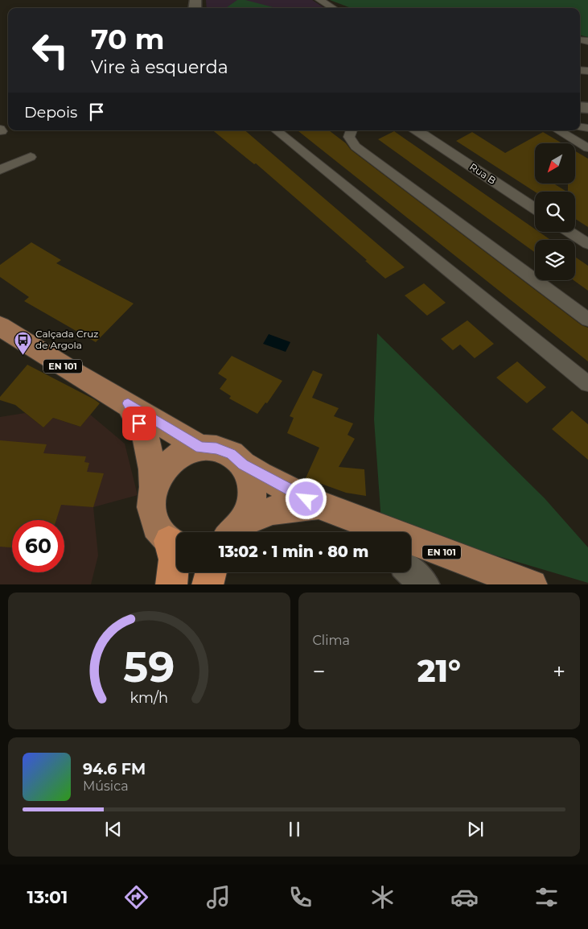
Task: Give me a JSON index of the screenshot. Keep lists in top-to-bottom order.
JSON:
{
  "streets": {
    "main road": ["EN 101"],
    "street": ["Rua B"]
  },
  "places": {
    "bus stop": ["Calçada Cruz de Argola"]
  },
  "north": "bottom left",
  "page": {
    "turn": ["70 m", "Vire à esquerda"],
    "then": "Depois",
    "limit": "60",
    "trip": "13:02 · 1 min · 80 m",
    "tile": "Clima",
    "heat": ["−", "21°", "+"],
    "song": ["94.6 FM", "Música"],
    "tabs": "13:01",
    "gauge": ["59", "km/h"]
  }
}
